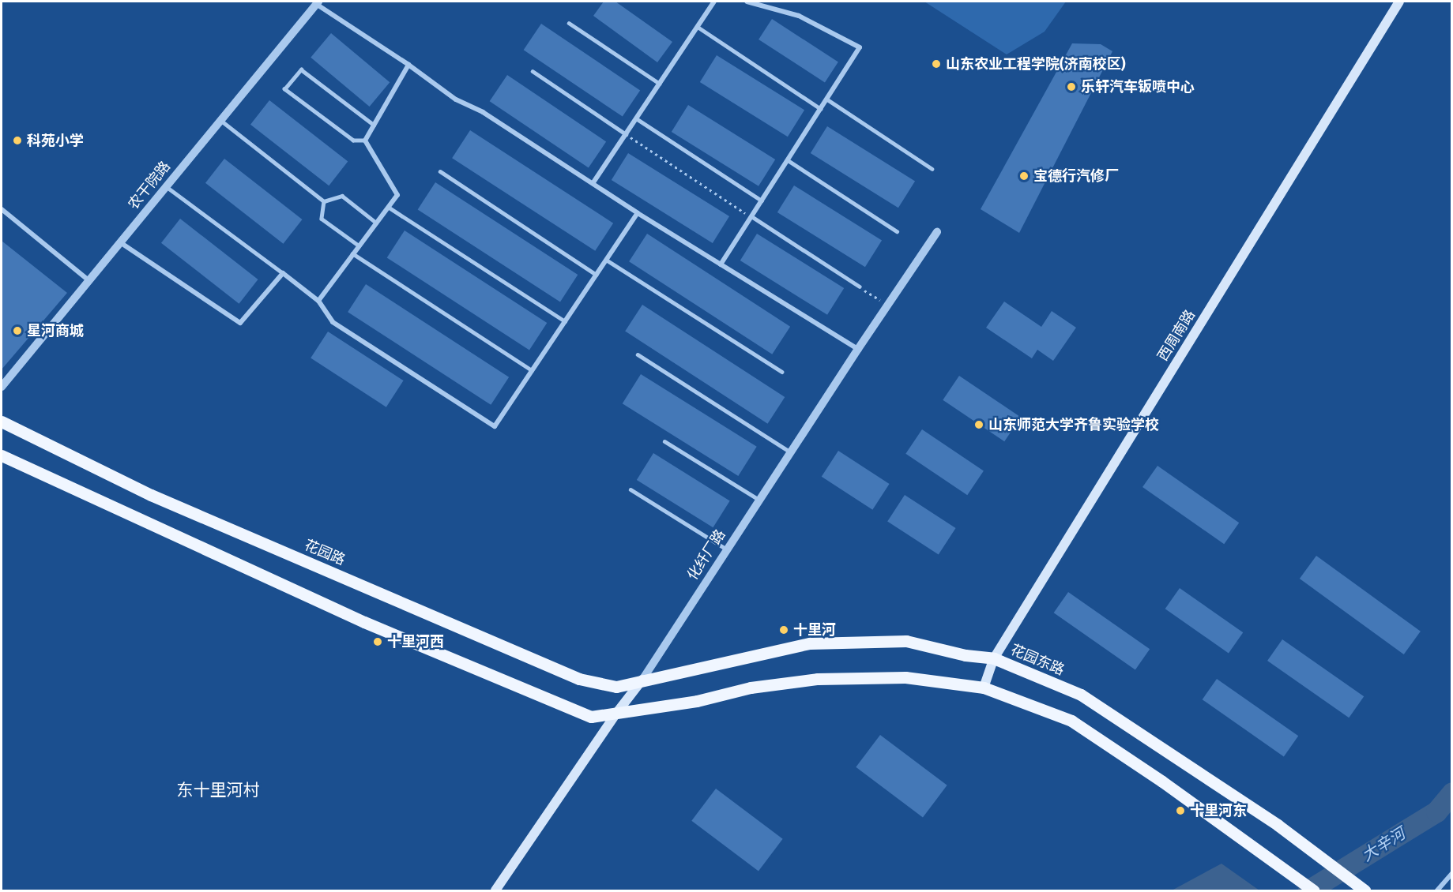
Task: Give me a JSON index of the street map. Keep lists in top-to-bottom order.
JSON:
{
  "streets": {
    "main road": [
      "西周南路",
      "花园路",
      "化纤厂路",
      "花园东路"
    ],
    "street": ["农干院路"]
  },
  "crossings": [
    ["西周南路", "花园东路"],
    ["花园路", "化纤厂路"],
    ["花园路", "花园东路"],
    ["化纤厂路", "花园东路"]
  ],
  "districts": ["东十里河村"],
  "water": ["大辛河"],
  "places": [
    "山东农业工程学院(济南校区)",
    "乐轩汽车钣喷中心",
    "科苑小学",
    "宝德行汽修厂",
    "星河商城",
    "山东师范大学齐鲁实验学校",
    "十里河",
    "十里河西",
    "十里河东"
  ]
}
